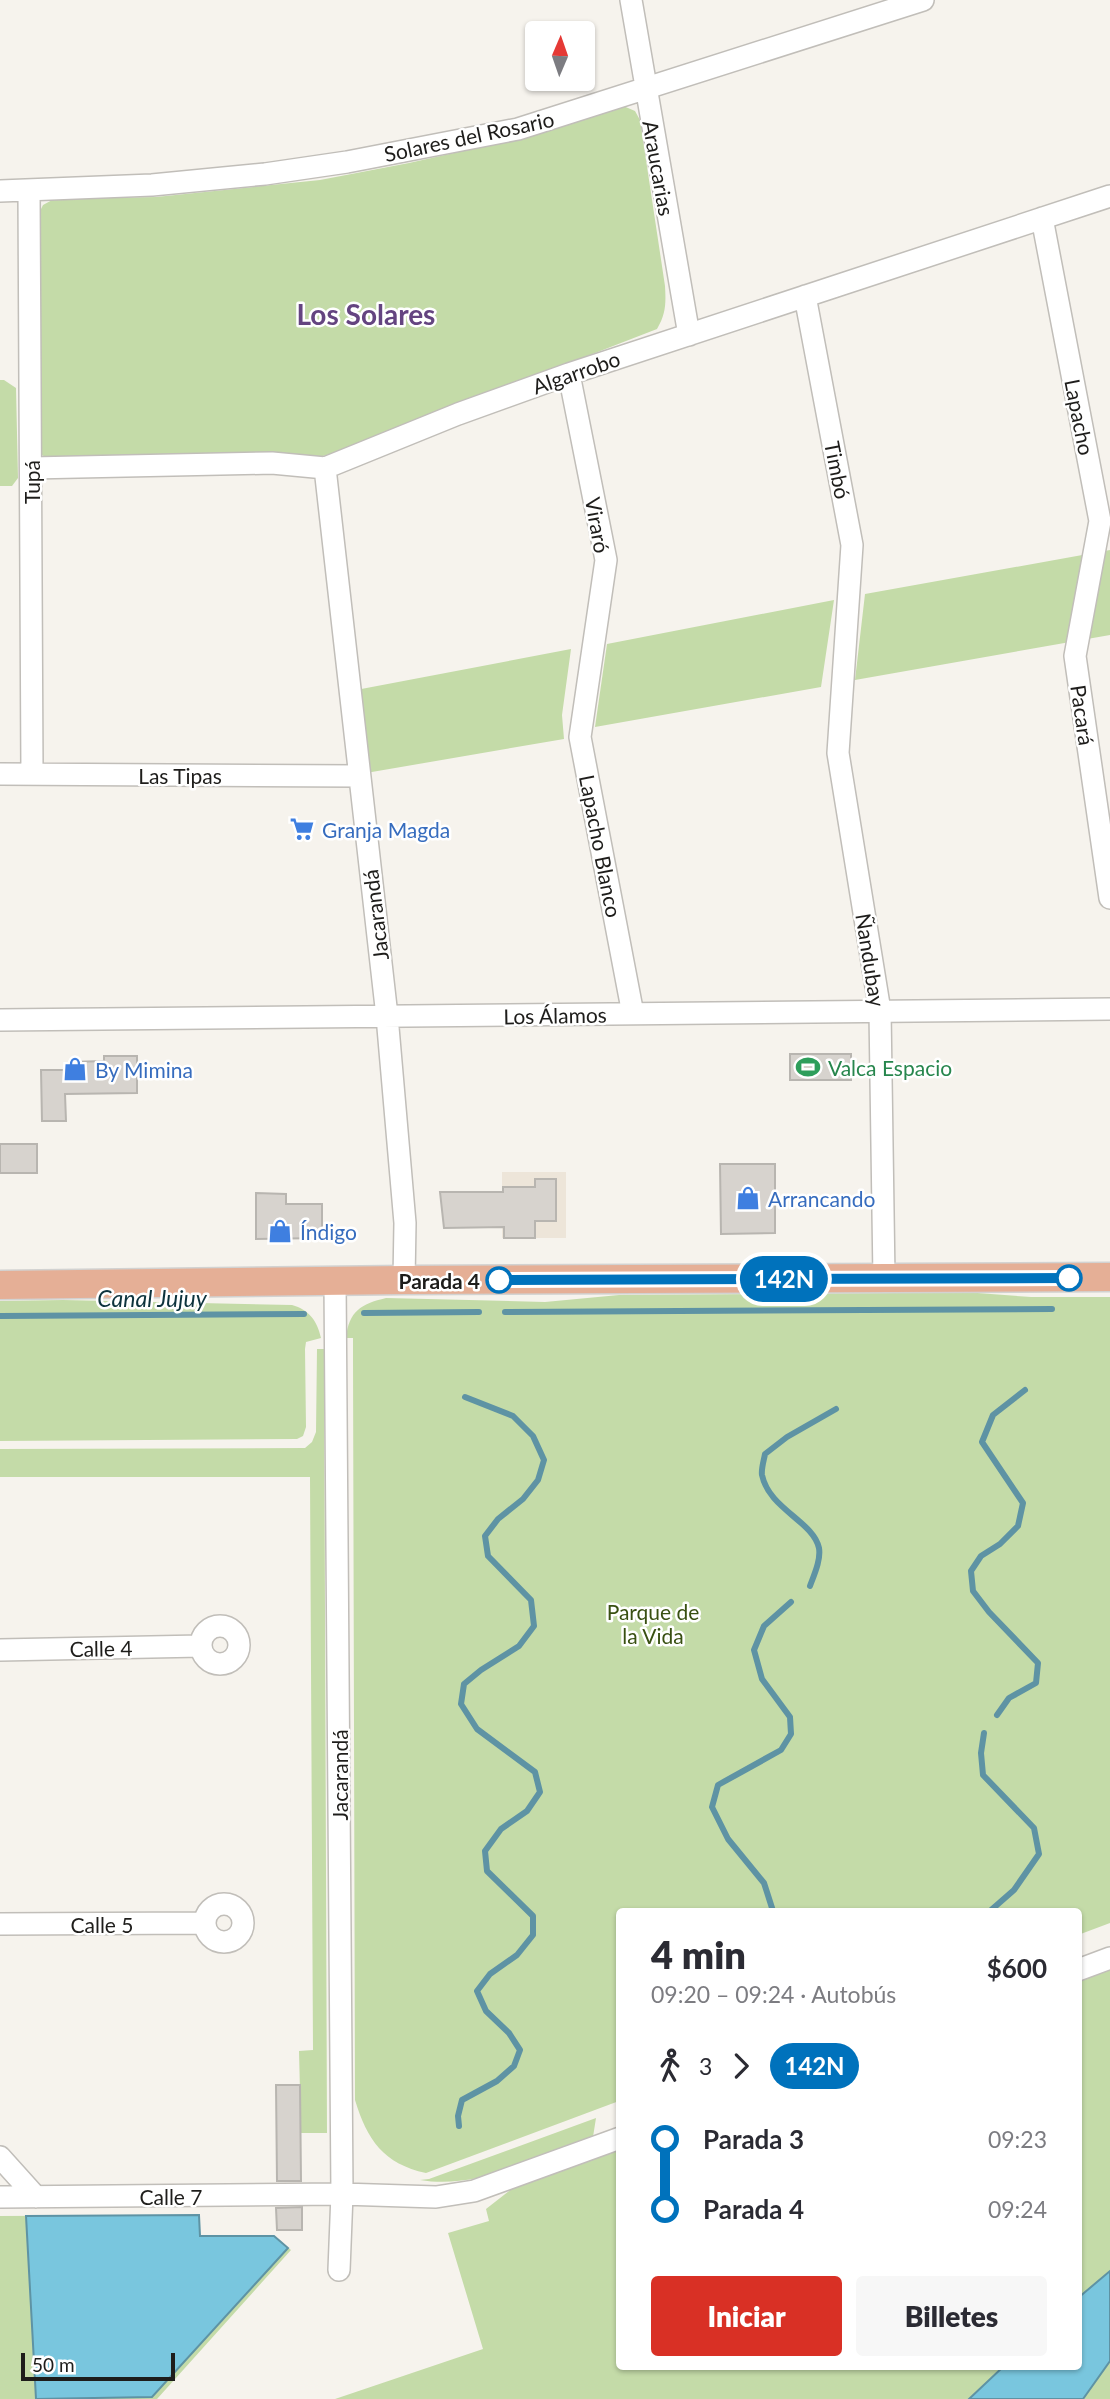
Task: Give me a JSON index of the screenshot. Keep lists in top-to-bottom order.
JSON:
{
  "streets": {
    "street": [
      "Solares del Rosario",
      "Araucarias",
      "Algarrobo",
      "Lapacho",
      "Timbó",
      "Tupá",
      "Viraró",
      "Pacará",
      "Las Tipas",
      "Lapacho Blanco",
      "Jacarandá",
      "Ñandubay",
      "Los Álamos",
      "Calle 4",
      "Calle 5",
      "Calle 7"
    ]
  },
  "crossings": [
    ["Solares del Rosario", "Araucarias"],
    ["Solares del Rosario", "Tupá"],
    ["Araucarias", "Algarrobo"],
    ["Algarrobo", "Lapacho"],
    ["Algarrobo", "Timbó"],
    ["Algarrobo", "Tupá"],
    ["Algarrobo", "Viraró"],
    ["Algarrobo", "Jacarandá"],
    ["Lapacho", "Pacará"],
    ["Timbó", "Ñandubay"],
    ["Tupá", "Las Tipas"],
    ["Viraró", "Lapacho Blanco"],
    ["Las Tipas", "Jacarandá"],
    ["Lapacho Blanco", "Los Álamos"],
    ["Jacarandá", "Los Álamos"],
    ["Jacarandá", "Calle 7"],
    ["Ñandubay", "Los Álamos"]
  ],
  "districts": ["Los Solares"],
  "water": ["Canal Jujuy"],
  "parks": ["Parque de la Vida"],
  "places": {
    "supermarket": ["Granja Magda"],
    "sports": ["Valca Espacio"],
    "shop": ["By Mimina", "Arrancando", "Índigo"],
    "other": ["Parada 4"]
  },
  "lines": ["bus line 142N"],
  "scale_bar": "50 m",
  "north": "top",
  "page": {
    "on_map": "142N",
    "heading": ["4 min", "09:20 – 09:24 · Autobús", "$600"],
    "legs": ["3", "142N"],
    "list": [
      {
        "name": "Parada 3",
        "value": "09:23"
      },
      {
        "name": "Parada 4",
        "value": "09:24"
      }
    ],
    "buttons": ["Iniciar", "Billetes"],
    "scale": "50 m"
  }
}
